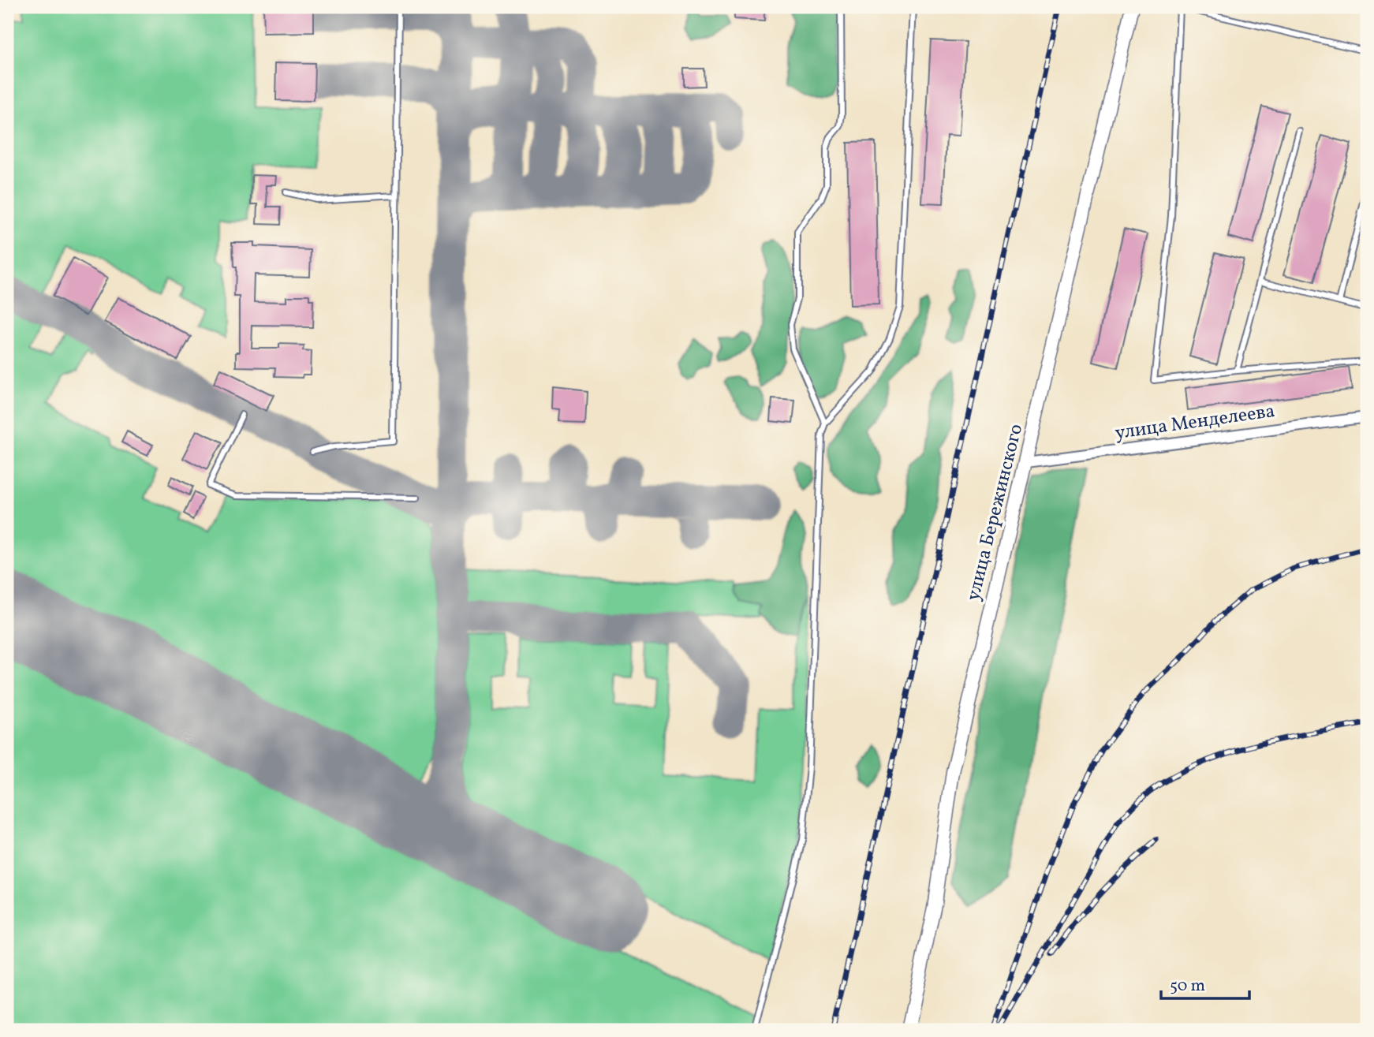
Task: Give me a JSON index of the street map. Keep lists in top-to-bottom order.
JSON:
{
  "streets": {
    "main road": ["улица Бережинского"],
    "street": ["улица Менделеева"]
  },
  "crossings": [
    ["улица Менделеева", "улица Бережинского"]
  ],
  "scale_bar": "50 m"
}
